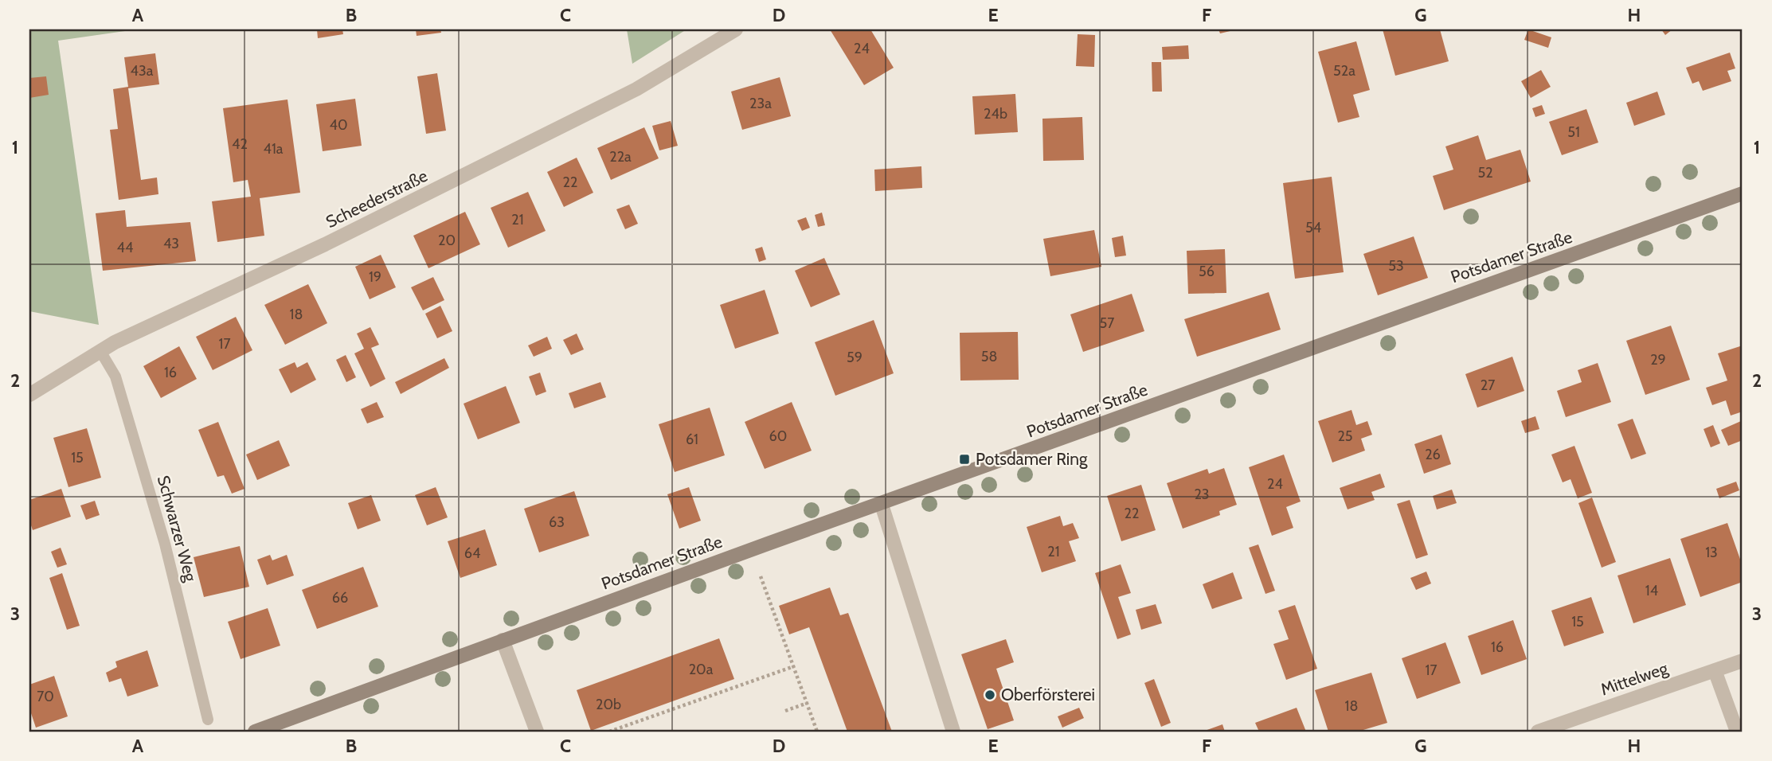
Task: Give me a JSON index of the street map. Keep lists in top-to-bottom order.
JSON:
{
  "streets": {
    "main road": ["Potsdamer Straße"],
    "street": ["Scheederstraße", "Mittelweg"],
    "lane": ["Schwarzer Weg"]
  },
  "crossings": [
    ["Scheederstraße", "Schwarzer Weg"]
  ],
  "places": {
    "transit": ["Potsdamer Ring"],
    "other": ["Oberförsterei"]
  },
  "house_numbers": [
    "24",
    "43a",
    "52a",
    "23a",
    "24b",
    "40",
    "51",
    "42",
    "41a",
    "22a",
    "52",
    "22",
    "21",
    "54",
    "20",
    "43",
    "44",
    "53",
    "56",
    "19",
    "18",
    "57",
    "17",
    "58",
    "59",
    "29",
    "16",
    "27",
    "60",
    "25",
    "61",
    "26",
    "15",
    "24",
    "23",
    "22",
    "63",
    "21",
    "13",
    "64",
    "14",
    "66",
    "15",
    "16",
    "20a",
    "17",
    "70",
    "20b",
    "18"
  ],
  "grid": {
    "columns": [
      "A",
      "B",
      "C",
      "D",
      "E",
      "F",
      "G",
      "H"
    ],
    "rows": ["1", "2", "3"]
  }
}
